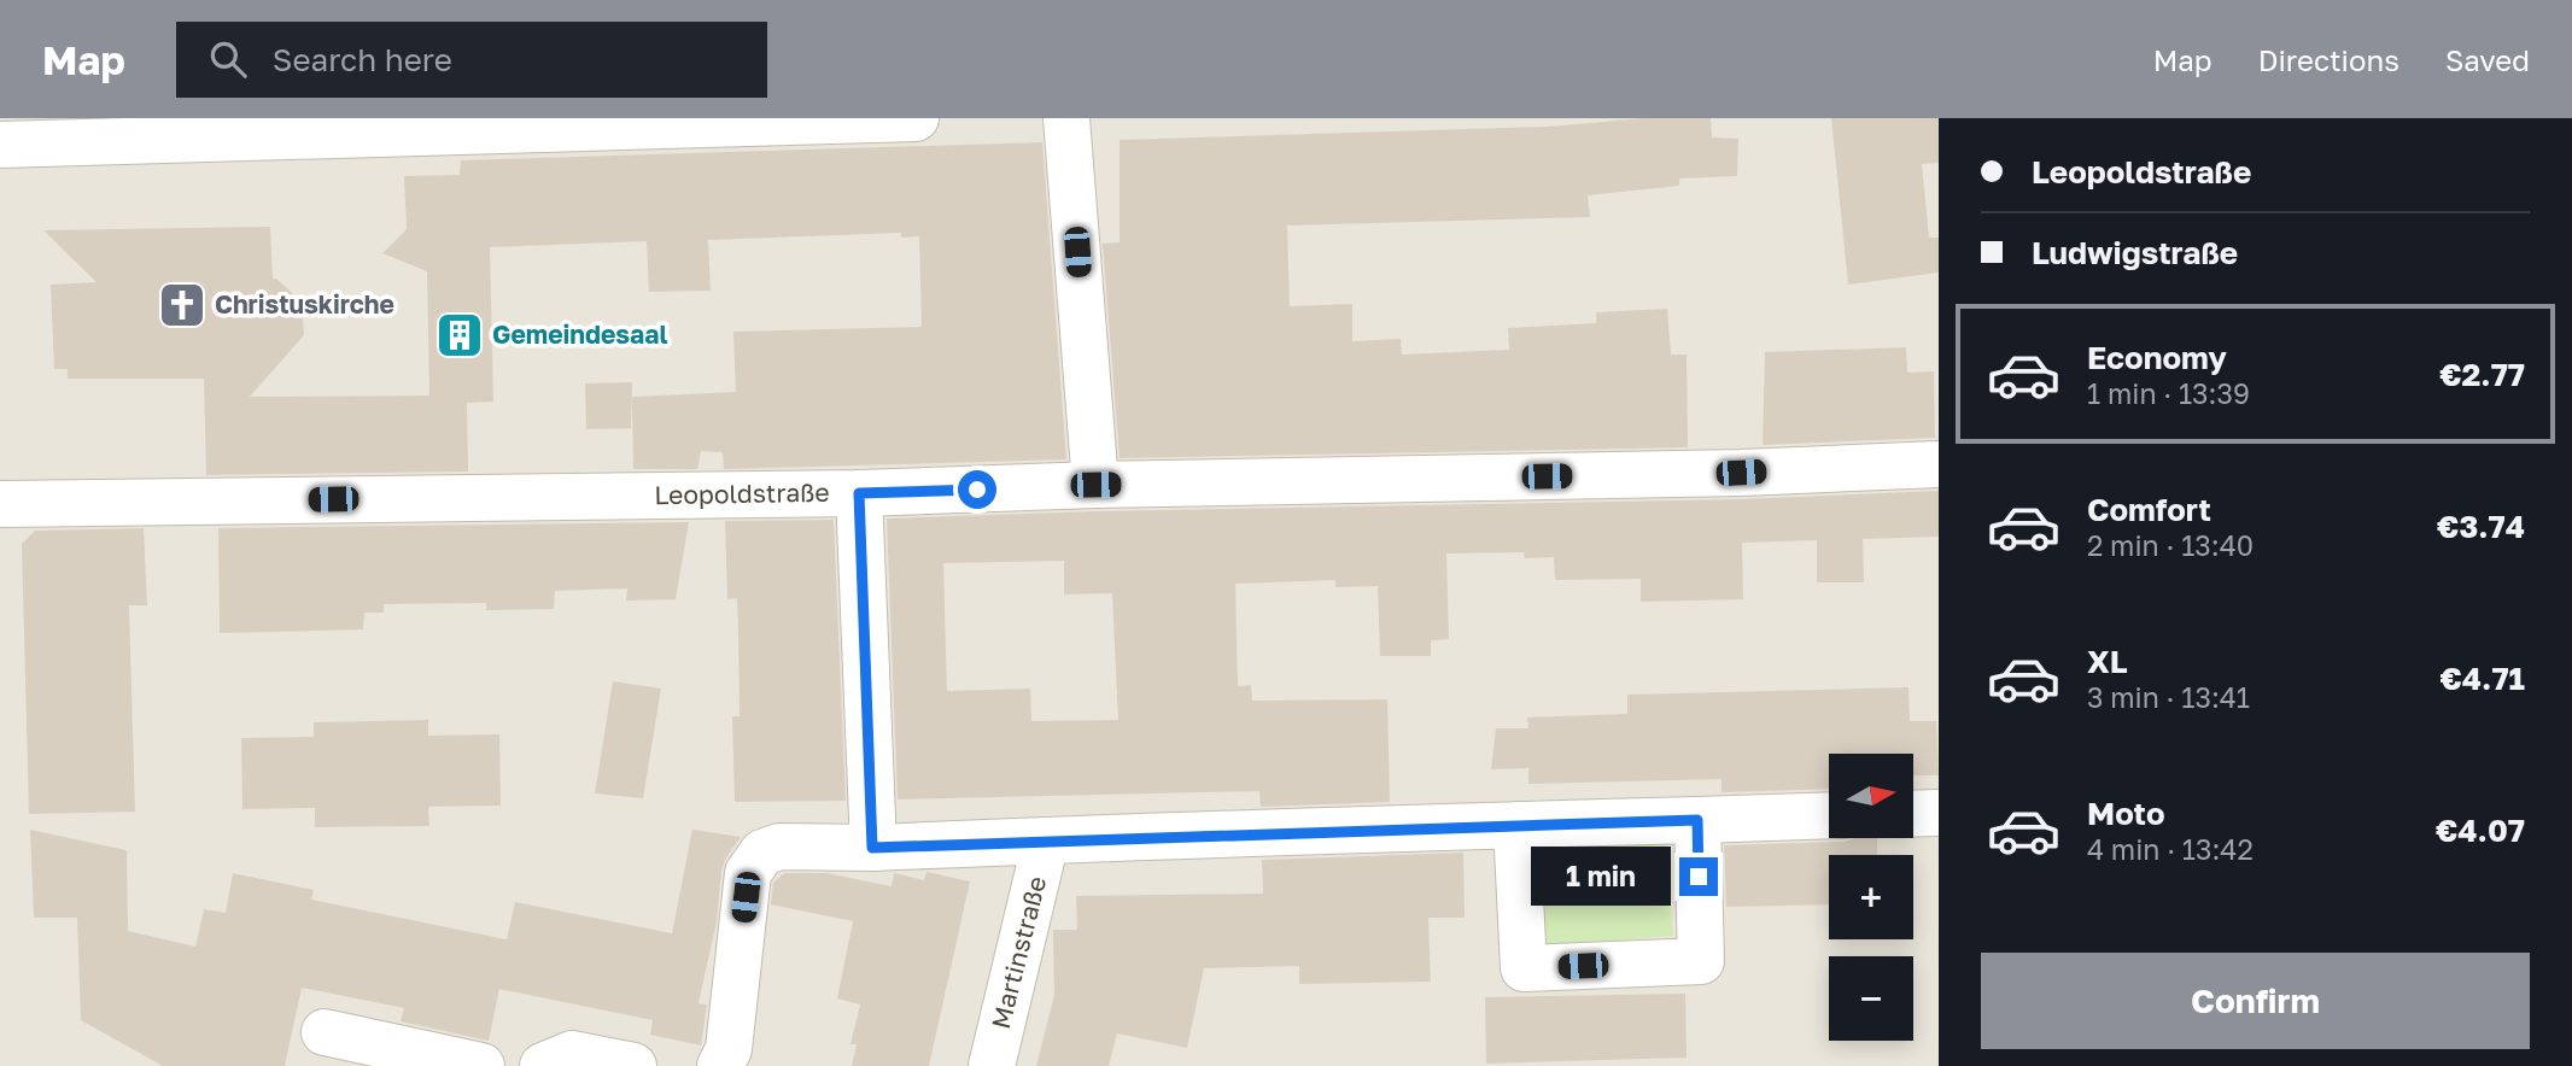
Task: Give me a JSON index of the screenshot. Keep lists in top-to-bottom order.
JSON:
{
  "streets": {
    "street": ["Leopoldstraße", "Martinstraße"]
  },
  "places": {
    "church": ["Christuskirche"],
    "building": ["Gemeindesaal"]
  },
  "north": "right",
  "page": {
    "header": "Map",
    "search": "Search here",
    "nav": ["Map", "Directions", "Saved"],
    "banner": ["Leopoldstraße", "Ludwigstraße"],
    "list": [
      {
        "name": "Economy",
        "note": "1 min · 13:39",
        "value": "€2.77"
      },
      {
        "name": "Comfort",
        "note": "2 min · 13:40",
        "value": "€3.74"
      },
      {
        "name": "XL",
        "note": "3 min · 13:41",
        "value": "€4.71"
      },
      {
        "name": "Moto",
        "note": "4 min · 13:42",
        "value": "€4.07"
      }
    ],
    "map_buttons": ["+", "−"],
    "bubble": "1 min",
    "buttons": "Confirm"
  }
}
